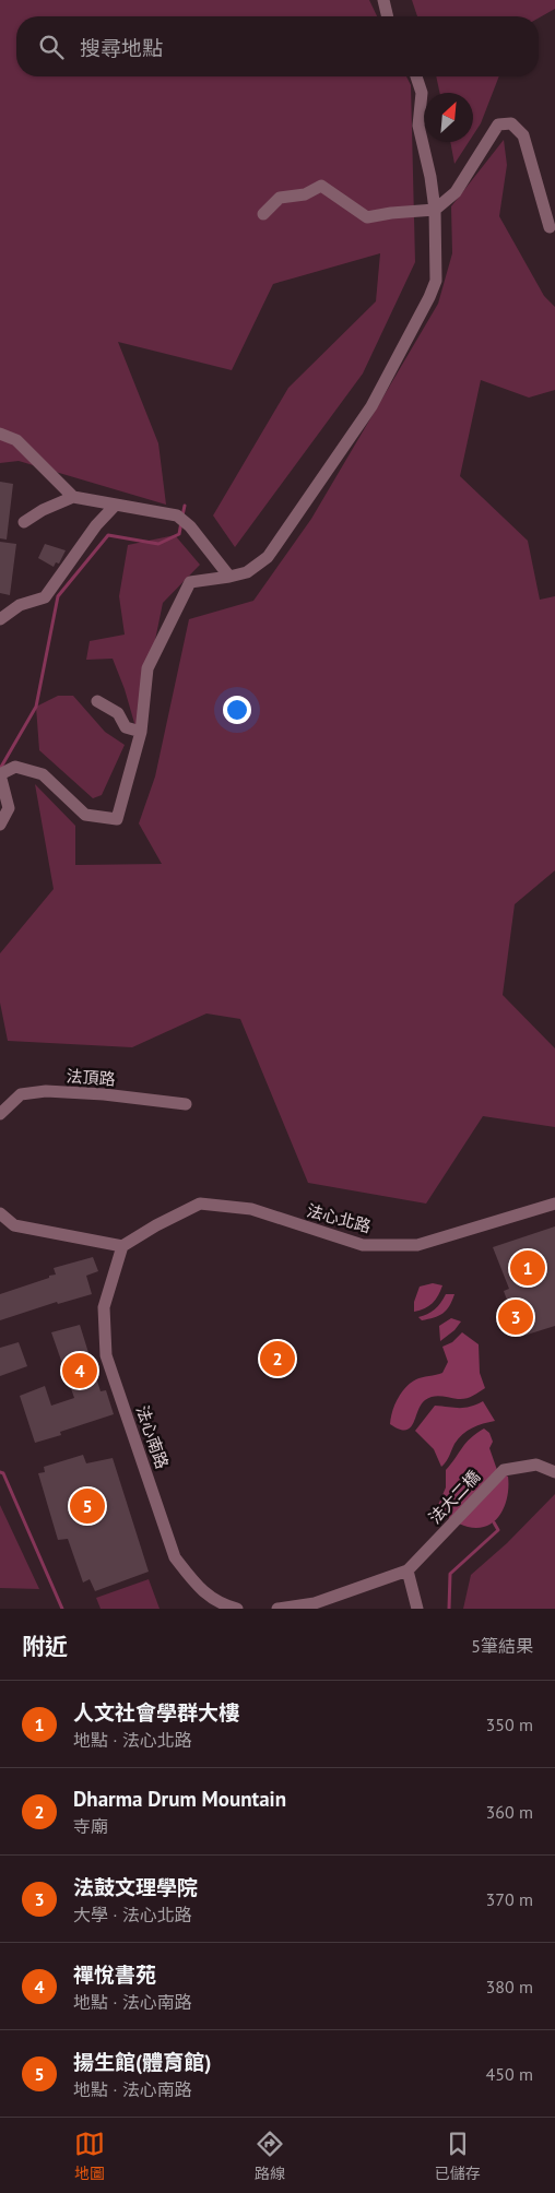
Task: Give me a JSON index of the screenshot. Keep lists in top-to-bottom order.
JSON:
{
  "streets": {
    "street": [
      "法頂路",
      "法心北路",
      "法心南路",
      "法大二橋"
    ]
  },
  "crossings": [
    ["法心北路", "法心南路"]
  ],
  "north": "top right",
  "page": {
    "search": "搜尋地點",
    "pins": [
      "1",
      "3",
      "2",
      "4",
      "5"
    ],
    "heading": ["附近", "5筆結果"],
    "list": [
      {
        "mark": "1",
        "name": "人文社會學群大樓",
        "note": "地點 · 法心北路",
        "value": "350 m"
      },
      {
        "mark": "2",
        "name": "Dharma Drum Mountain",
        "note": "寺廟",
        "value": "360 m"
      },
      {
        "mark": "3",
        "name": "法鼓文理學院",
        "note": "大學 · 法心北路",
        "value": "370 m"
      },
      {
        "mark": "4",
        "name": "禪悅書苑",
        "note": "地點 · 法心南路",
        "value": "380 m"
      },
      {
        "mark": "5",
        "name": "揚生館(體育館)",
        "note": "地點 · 法心南路",
        "value": "450 m"
      }
    ],
    "nav": ["地圖", "路線", "已儲存"]
  }
}
